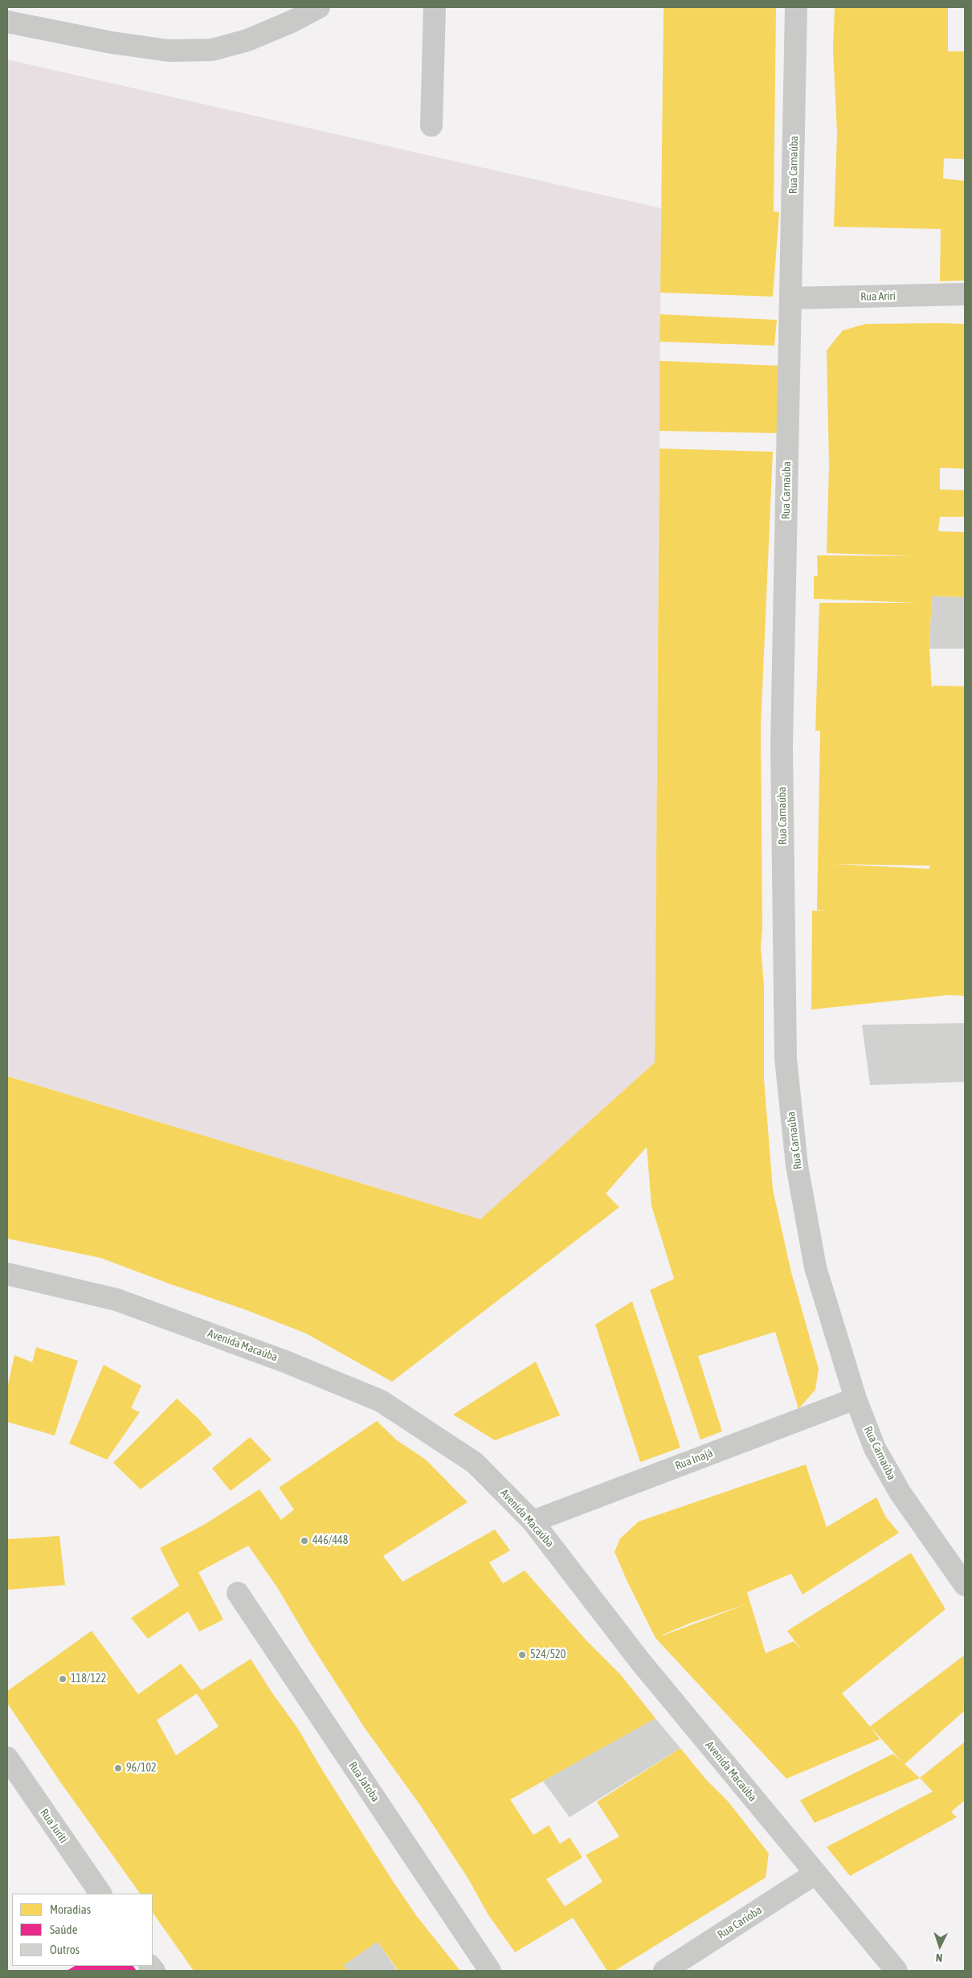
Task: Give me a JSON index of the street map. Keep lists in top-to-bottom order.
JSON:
{
  "streets": {
    "street": [
      "Rua Carnaúba",
      "Rua Ariri",
      "Avenida Macaúba",
      "Rua Inajá",
      "Rua Jatoba",
      "Rua Juriti",
      "Rua Carioba"
    ]
  },
  "crossings": [
    ["Rua Carnaúba", "Rua Ariri"],
    ["Rua Carnaúba", "Rua Inajá"],
    ["Avenida Macaúba", "Rua Inajá"],
    ["Avenida Macaúba", "Rua Carioba"]
  ],
  "places": [
    "446/448",
    "524/520",
    "118/122",
    "96/102"
  ],
  "legend": ["Moradias", "Saúde", "Outros"],
  "north": "bottom"
}
